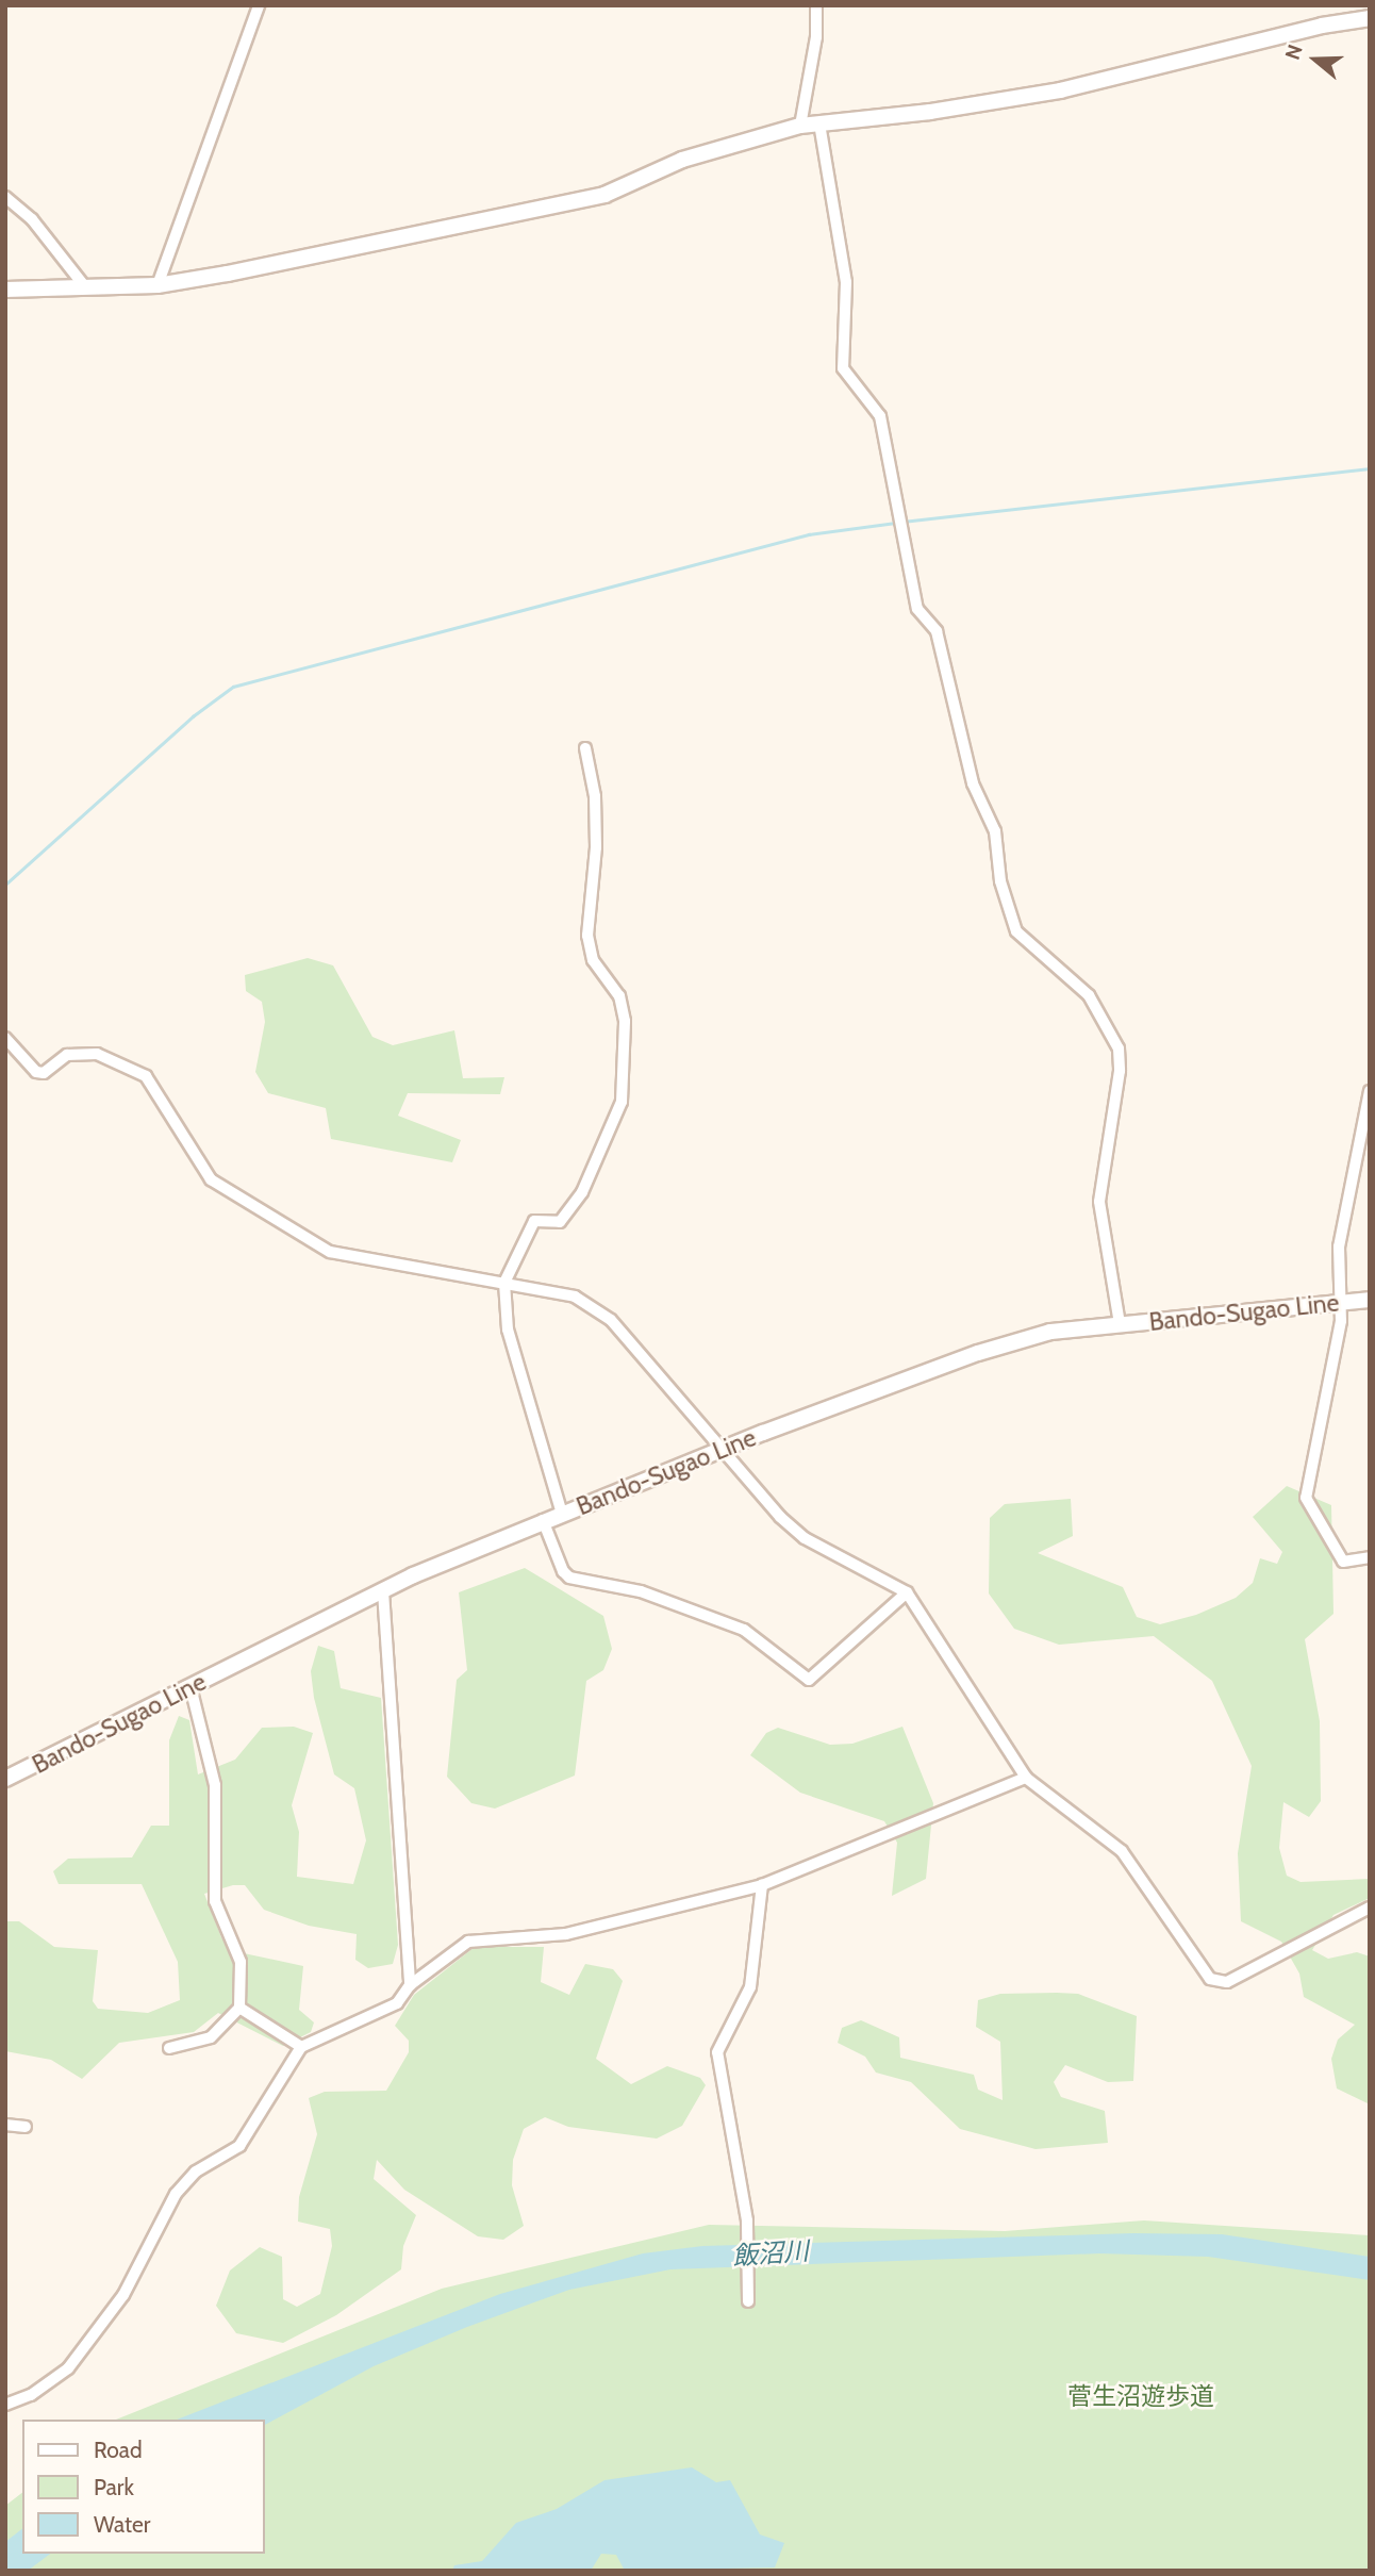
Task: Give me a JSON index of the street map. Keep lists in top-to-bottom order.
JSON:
{
  "streets": {
    "main road": ["Bando-Sugao Line"]
  },
  "water": ["飯沼川"],
  "parks": ["菅生沼遊歩道"],
  "legend": ["Road", "Park", "Water"],
  "north": "left"
}
